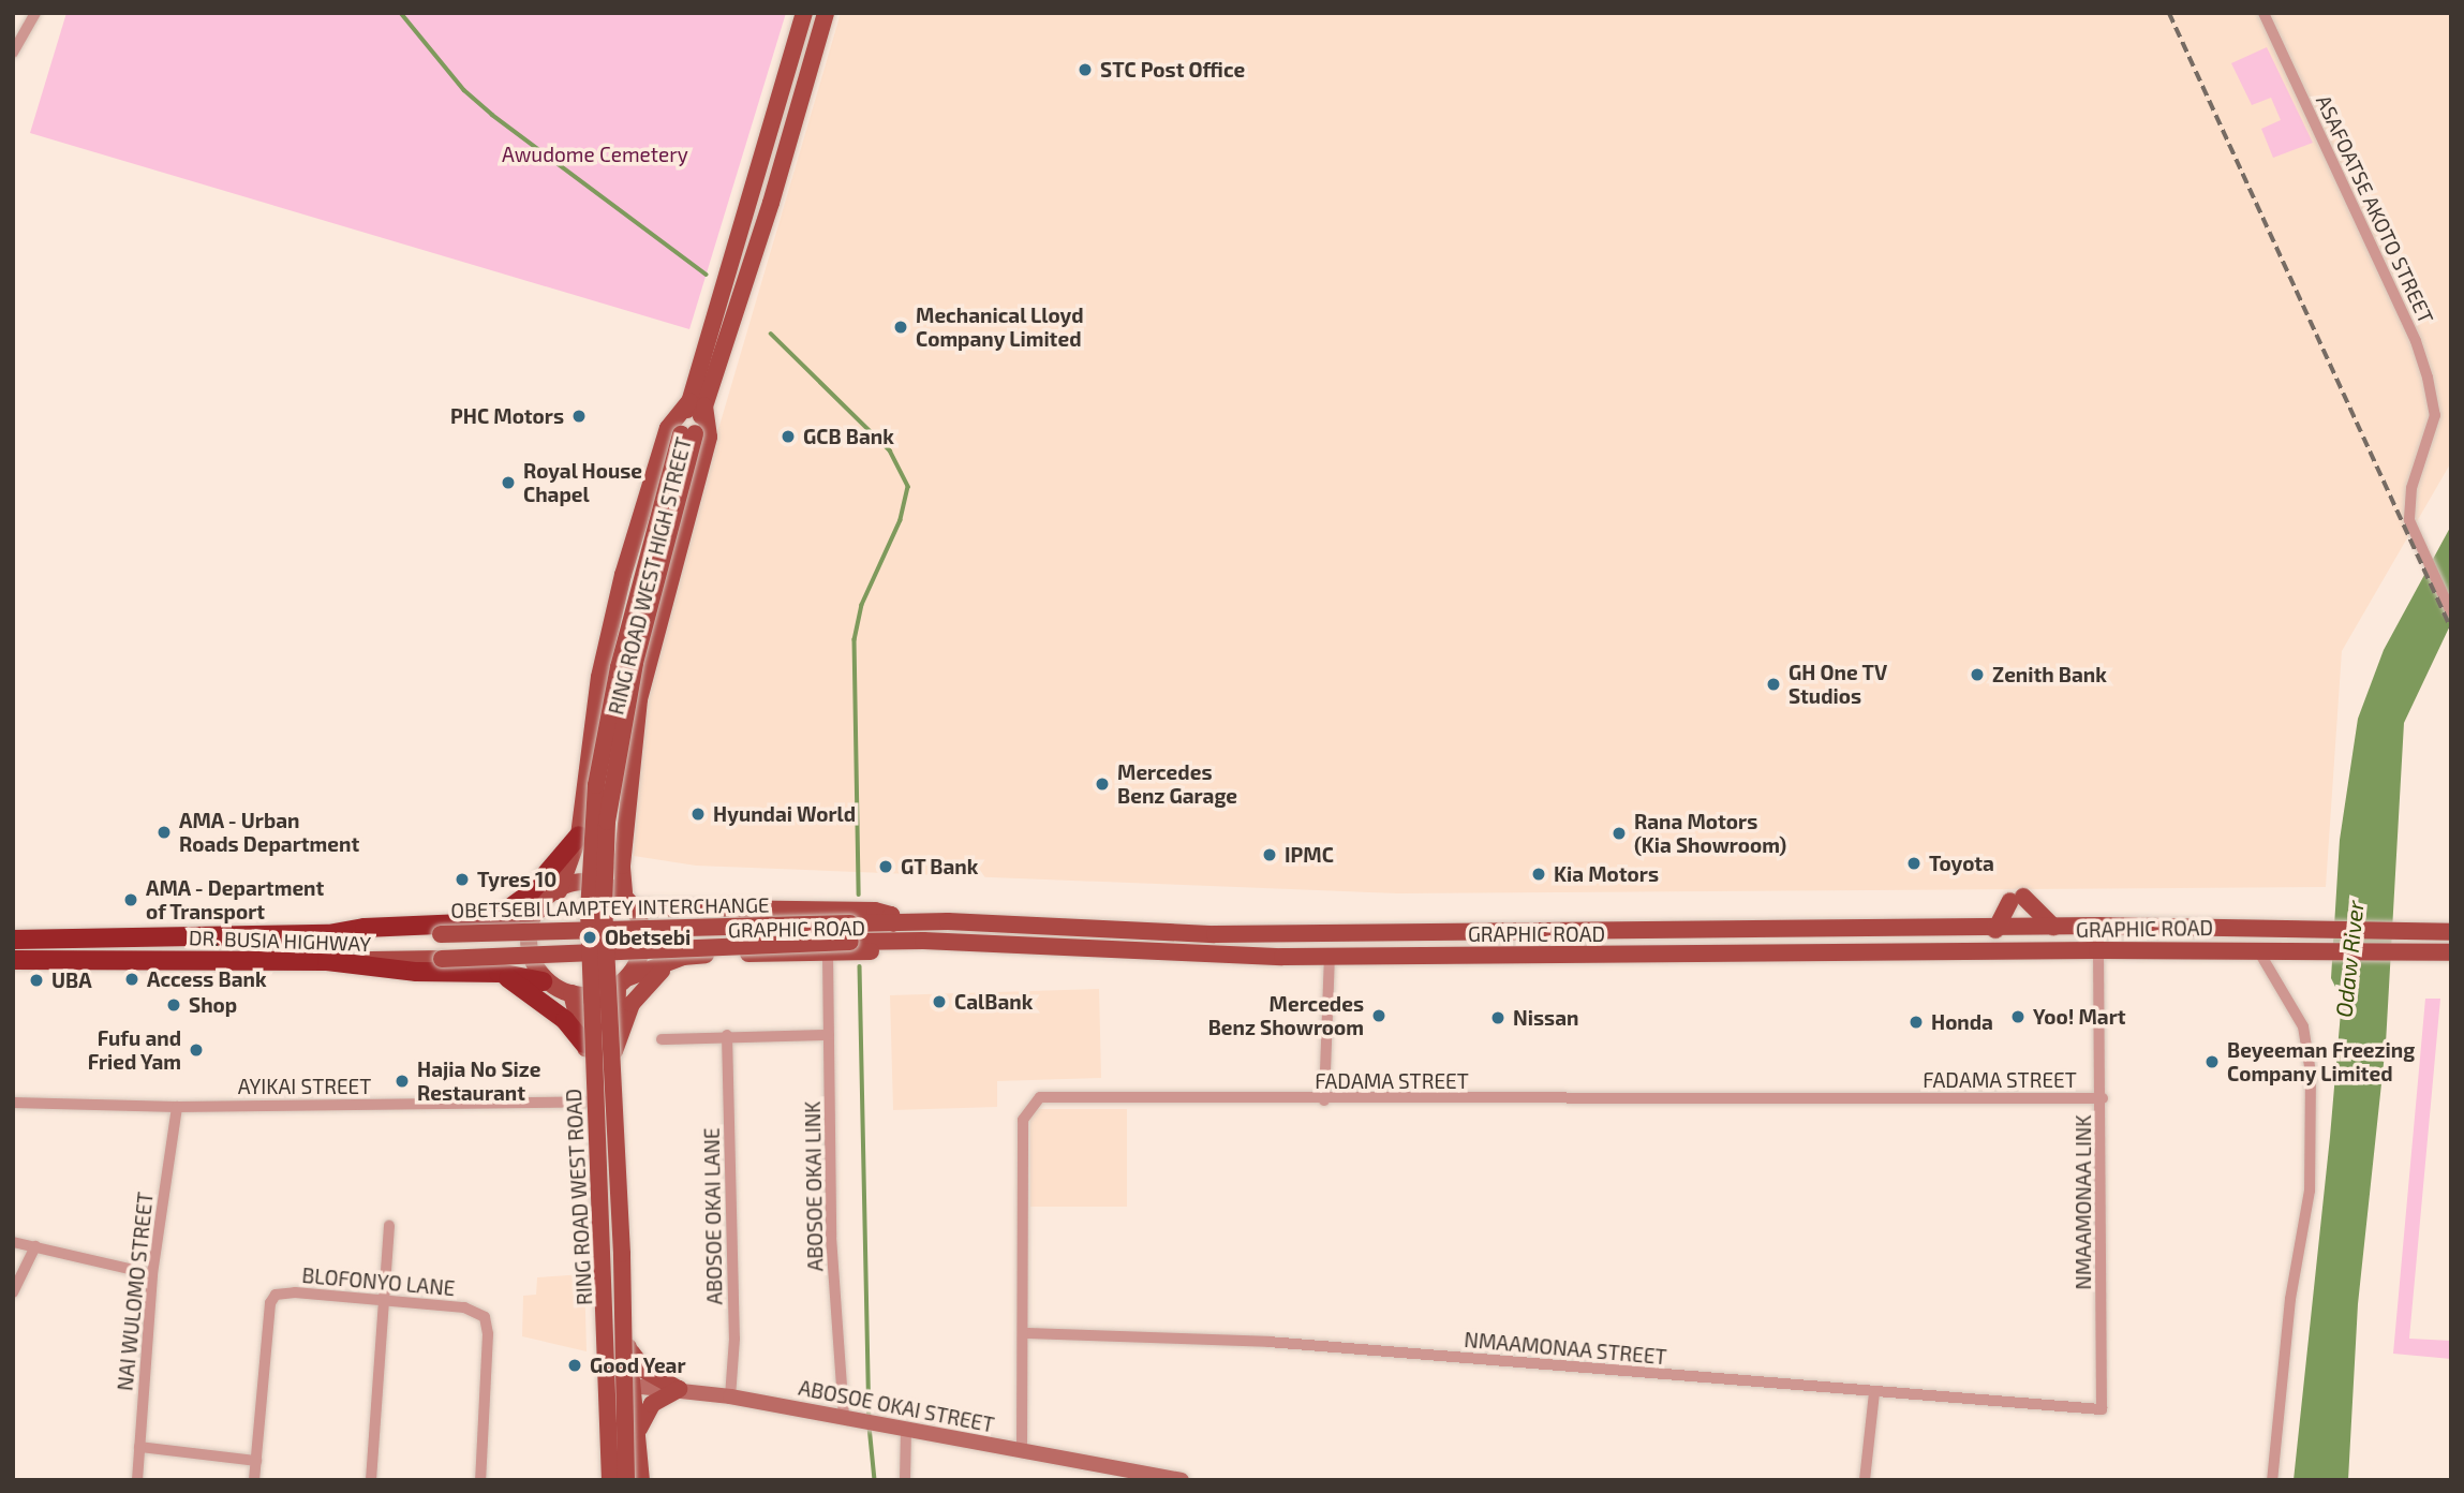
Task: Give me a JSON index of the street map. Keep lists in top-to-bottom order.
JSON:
{
  "streets": {
    "highway": ["DR. BUSIA HIGHWAY"],
    "main road": [
      "RING ROAD WEST HIGH STREET",
      "OBETSEBI LAMPTEY INTERCHANGE",
      "GRAPHIC ROAD",
      "RING ROAD WEST ROAD"
    ],
    "street": [
      "ASAFOATSE AKOTO STREET",
      "FADAMA STREET",
      "AYIKAI STREET",
      "ABOSOE OKAI LINK",
      "NMAAMONAA LINK",
      "ABOSOE OKAI LANE",
      "BLOFONYO LANE",
      "NAI WULOMO STREET",
      "NMAAMONAA STREET",
      "ABOSOE OKAI STREET"
    ]
  },
  "crossings": [
    ["RING ROAD WEST HIGH STREET", "GRAPHIC ROAD"],
    ["RING ROAD WEST HIGH STREET", "DR. BUSIA HIGHWAY"],
    ["RING ROAD WEST HIGH STREET", "RING ROAD WEST ROAD"],
    ["OBETSEBI LAMPTEY INTERCHANGE", "GRAPHIC ROAD"],
    ["OBETSEBI LAMPTEY INTERCHANGE", "DR. BUSIA HIGHWAY"],
    ["GRAPHIC ROAD", "DR. BUSIA HIGHWAY"],
    ["GRAPHIC ROAD", "ABOSOE OKAI LINK"],
    ["GRAPHIC ROAD", "RING ROAD WEST ROAD"],
    ["GRAPHIC ROAD", "NMAAMONAA LINK"],
    ["DR. BUSIA HIGHWAY", "RING ROAD WEST ROAD"],
    ["FADAMA STREET", "NMAAMONAA LINK"],
    ["FADAMA STREET", "NMAAMONAA STREET"],
    ["FADAMA STREET", "ABOSOE OKAI STREET"],
    ["AYIKAI STREET", "RING ROAD WEST ROAD"],
    ["AYIKAI STREET", "NAI WULOMO STREET"],
    ["ABOSOE OKAI LINK", "ABOSOE OKAI STREET"],
    ["RING ROAD WEST ROAD", "ABOSOE OKAI STREET"],
    ["NMAAMONAA LINK", "NMAAMONAA STREET"],
    ["ABOSOE OKAI LANE", "ABOSOE OKAI STREET"]
  ],
  "water": ["Odaw River"],
  "parks": ["Awudome Cemetery"],
  "places": [
    "STC Post Office",
    "Mechanical Lloyd Company Limited",
    "PHC Motors",
    "GCB Bank",
    "Royal House Chapel",
    "Zenith Bank",
    "GH One TV Studios",
    "Mercedes Benz Garage",
    "Hyundai World",
    "AMA - Urban Roads Department",
    "Rana Motors (Kia Showroom)",
    "IPMC",
    "Toyota",
    "GT Bank",
    "Kia Motors",
    "Tyres 10",
    "AMA - Department of Transport",
    "Obetsebi",
    "Access Bank",
    "UBA",
    "CalBank",
    "Shop",
    "Mercedes Benz Showroom",
    "Yoo! Mart",
    "Nissan",
    "Honda",
    "Fufu and Fried Yam",
    "Beyeeman Freezing Company Limited",
    "Hajia No Size Restaurant",
    "Good Year"
  ]
}
